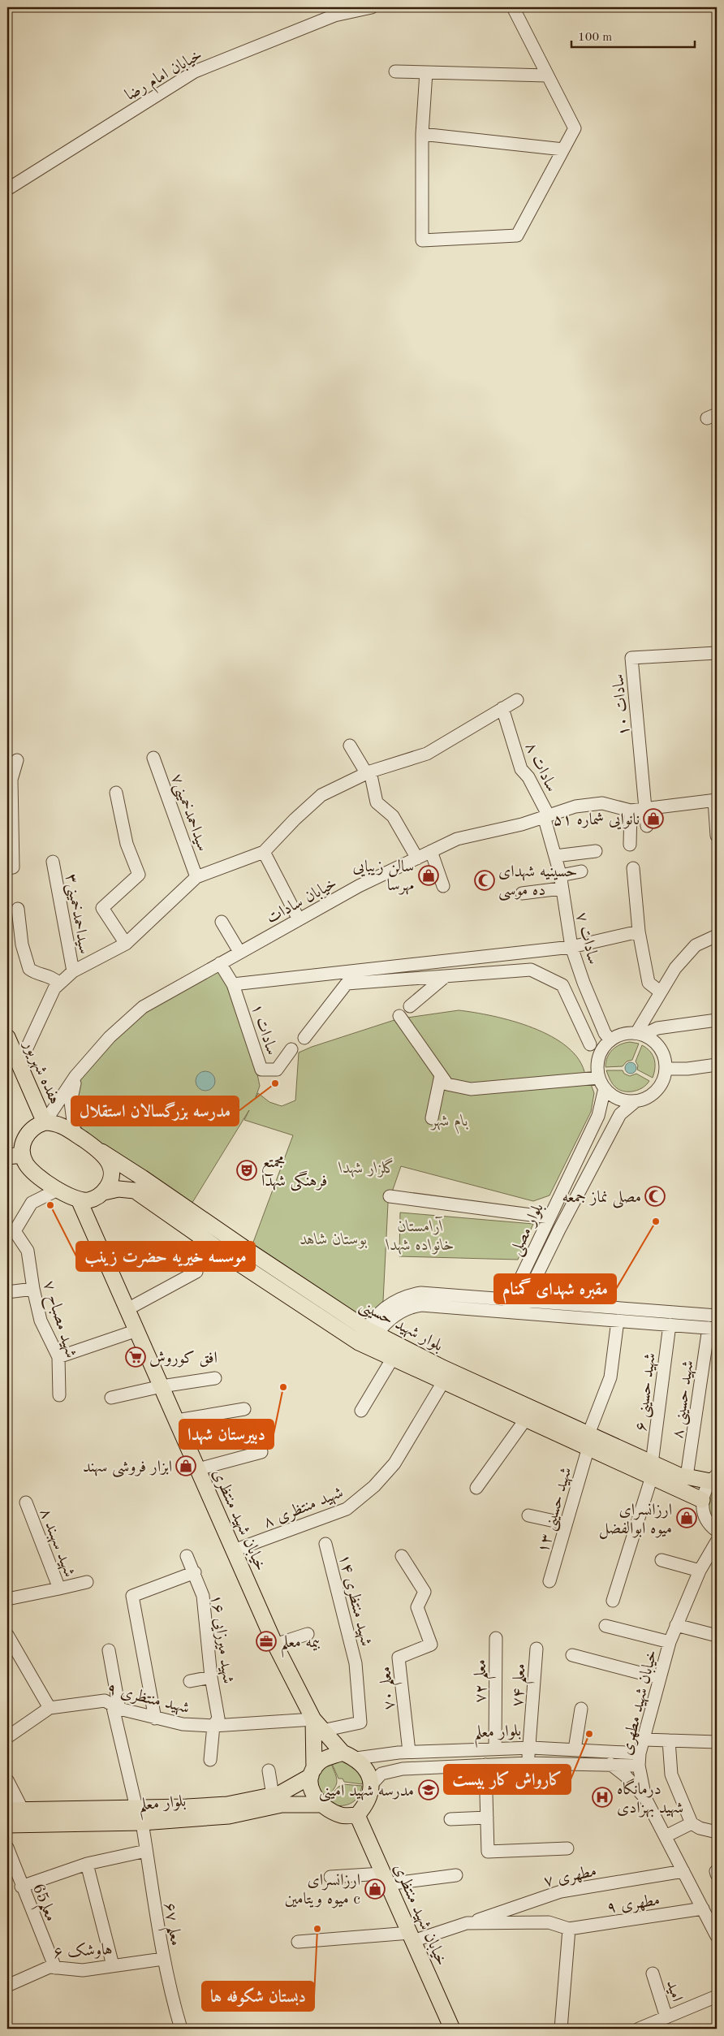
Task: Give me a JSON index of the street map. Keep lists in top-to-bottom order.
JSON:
{
  "streets": {
    "main road": [
      "هفده شهریور",
      "بلوار شهید حسینی",
      "خیابان شهید منتظری",
      "بلوار معلم"
    ],
    "street": [
      "خیابان امام رضا",
      "سادات ۱۰",
      "سادات ۸",
      "سیداحمدخمینی۷",
      "خیابان سادات",
      "سیداحمدخمینی۳",
      "سادات ۷",
      "سادات ۱",
      "بلوار مصلی",
      "شهید مصباح ۷",
      "شهید حسینی ۶",
      "شهید حسینی ۸",
      "شهید منتظری ۸",
      "شهید حسینی ۱۳",
      "شهید سهبند ۸",
      "شهید منتظری ۱۴",
      "شهید میرزایی ۱۶",
      "معلم ۷۲",
      "معلم ۷۴",
      "معلم ۷۰",
      "شهید منتظری ۹",
      "خیابان شهید مطهری",
      "مطهری ۷",
      "معلم65",
      "مطهری ۹",
      "معلم ۶۷",
      "هاوشک ۶",
      "امید"
    ]
  },
  "crossings": [
    ["سادات ۱۰", "خیابان سادات"],
    ["سادات ۸", "خیابان سادات"],
    ["سادات ۸", "سادات ۷"],
    ["خیابان سادات", "سادات ۷"],
    ["خیابان سادات", "سادات ۱"],
    ["خیابان سادات", "هفده شهریور"],
    ["خیابان سادات", "بلوار شهید حسینی"],
    ["خیابان سادات", "خیابان شهید منتظری"],
    ["سادات ۷", "بلوار مصلی"],
    ["هفده شهریور", "بلوار شهید حسینی"],
    ["هفده شهریور", "خیابان شهید منتظری"],
    ["بلوار شهید حسینی", "شهید حسینی ۶"],
    ["بلوار شهید حسینی", "شهید حسینی ۸"],
    ["بلوار شهید حسینی", "شهید منتظری ۸"],
    ["بلوار شهید حسینی", "شهید حسینی ۱۳"],
    ["بلوار شهید حسینی", "خیابان شهید منتظری"],
    ["شهید منتظری ۸", "خیابان شهید منتظری"],
    ["خیابان شهید منتظری", "شهید منتظری ۱۴"],
    ["خیابان شهید منتظری", "شهید منتظری ۹"],
    ["خیابان شهید منتظری", "بلوار معلم"],
    ["خیابان شهید منتظری", "مطهری ۷"],
    ["شهید منتظری ۱۴", "شهید منتظری ۹"],
    ["شهید میرزایی ۱۶", "شهید منتظری ۹"],
    ["معلم ۷۲", "بلوار معلم"],
    ["معلم ۷۴", "بلوار معلم"],
    ["معلم ۷۰", "بلوار معلم"],
    ["خیابان شهید مطهری", "بلوار معلم"],
    ["خیابان شهید مطهری", "مطهری ۷"],
    ["خیابان شهید مطهری", "مطهری ۹"],
    ["بلوار معلم", "معلم ۶۷"],
    ["معلم65", "هاوشک ۶"],
    ["معلم ۶۷", "هاوشک ۶"]
  ],
  "parks": [
    "بام شهر",
    "گلزار شهدا",
    "آرامستان خانواده شهدا",
    "بوستان شاهد"
  ],
  "places": {
    "shop": [
      "نانوایی شماره ۵۱",
      "سالن زیبایی مهرسا",
      "ابزار فروشی سهند",
      "ارزانسرای میوه ابوالفضل",
      "ارزانسرای میوه ویتامین c"
    ],
    "mosque": ["حسینیه شهدای ده موسی", "مصلی نماز جمعه"],
    "other": [
      "مدرسه بزرگسالان استقلال",
      "موسسه خیریه حضرت زینب",
      "مقبره شهدای گمنام",
      "دبیرستان شهدا",
      "کارواش کار بیست",
      "دبستان شکوفه ها"
    ],
    "theatre": ["مجمتع فرهنگی شهدا"],
    "supermarket": ["افق کوروش"],
    "office": ["بیمه معلم"],
    "school or university": ["مدرسه شهید امینی"],
    "hospital": ["درمانگاه شهید بهزادی"]
  },
  "scale_bar": "100 m"
}
